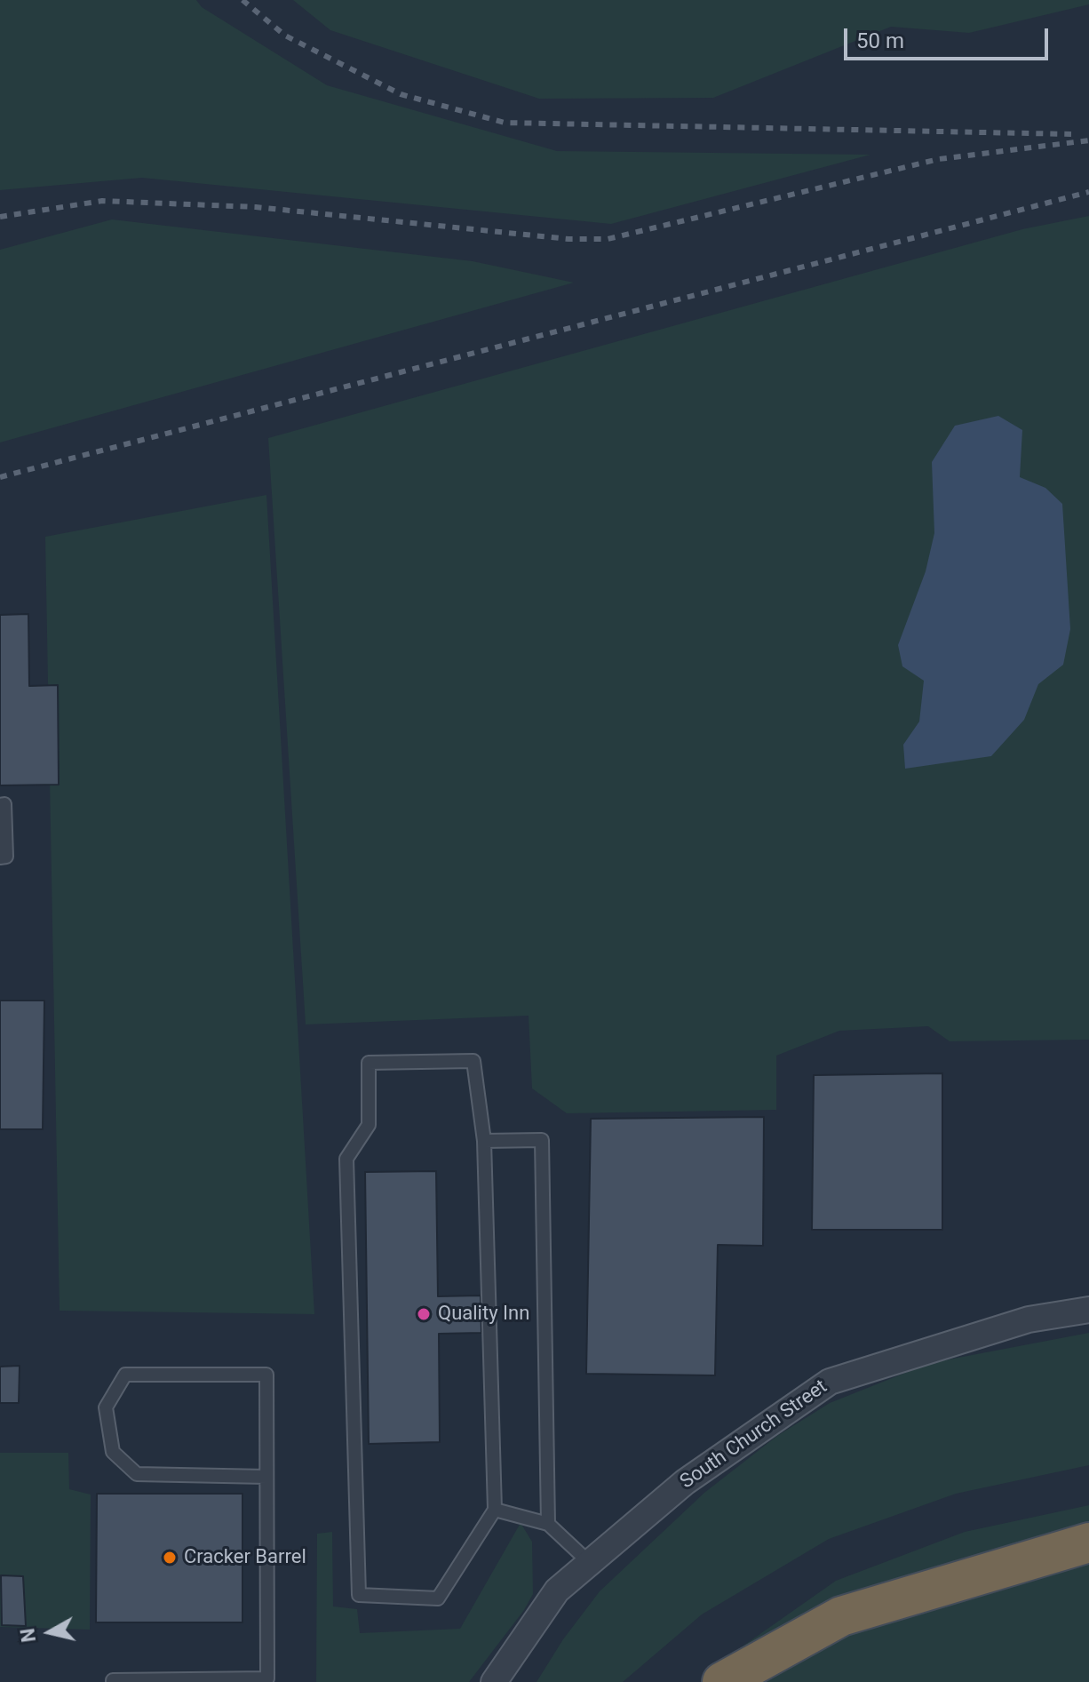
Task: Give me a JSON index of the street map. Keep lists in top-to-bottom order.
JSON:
{
  "streets": {
    "street": ["South Church Street"]
  },
  "places": ["Quality Inn", "Cracker Barrel"],
  "scale_bar": "50 m",
  "north": "left"
}
